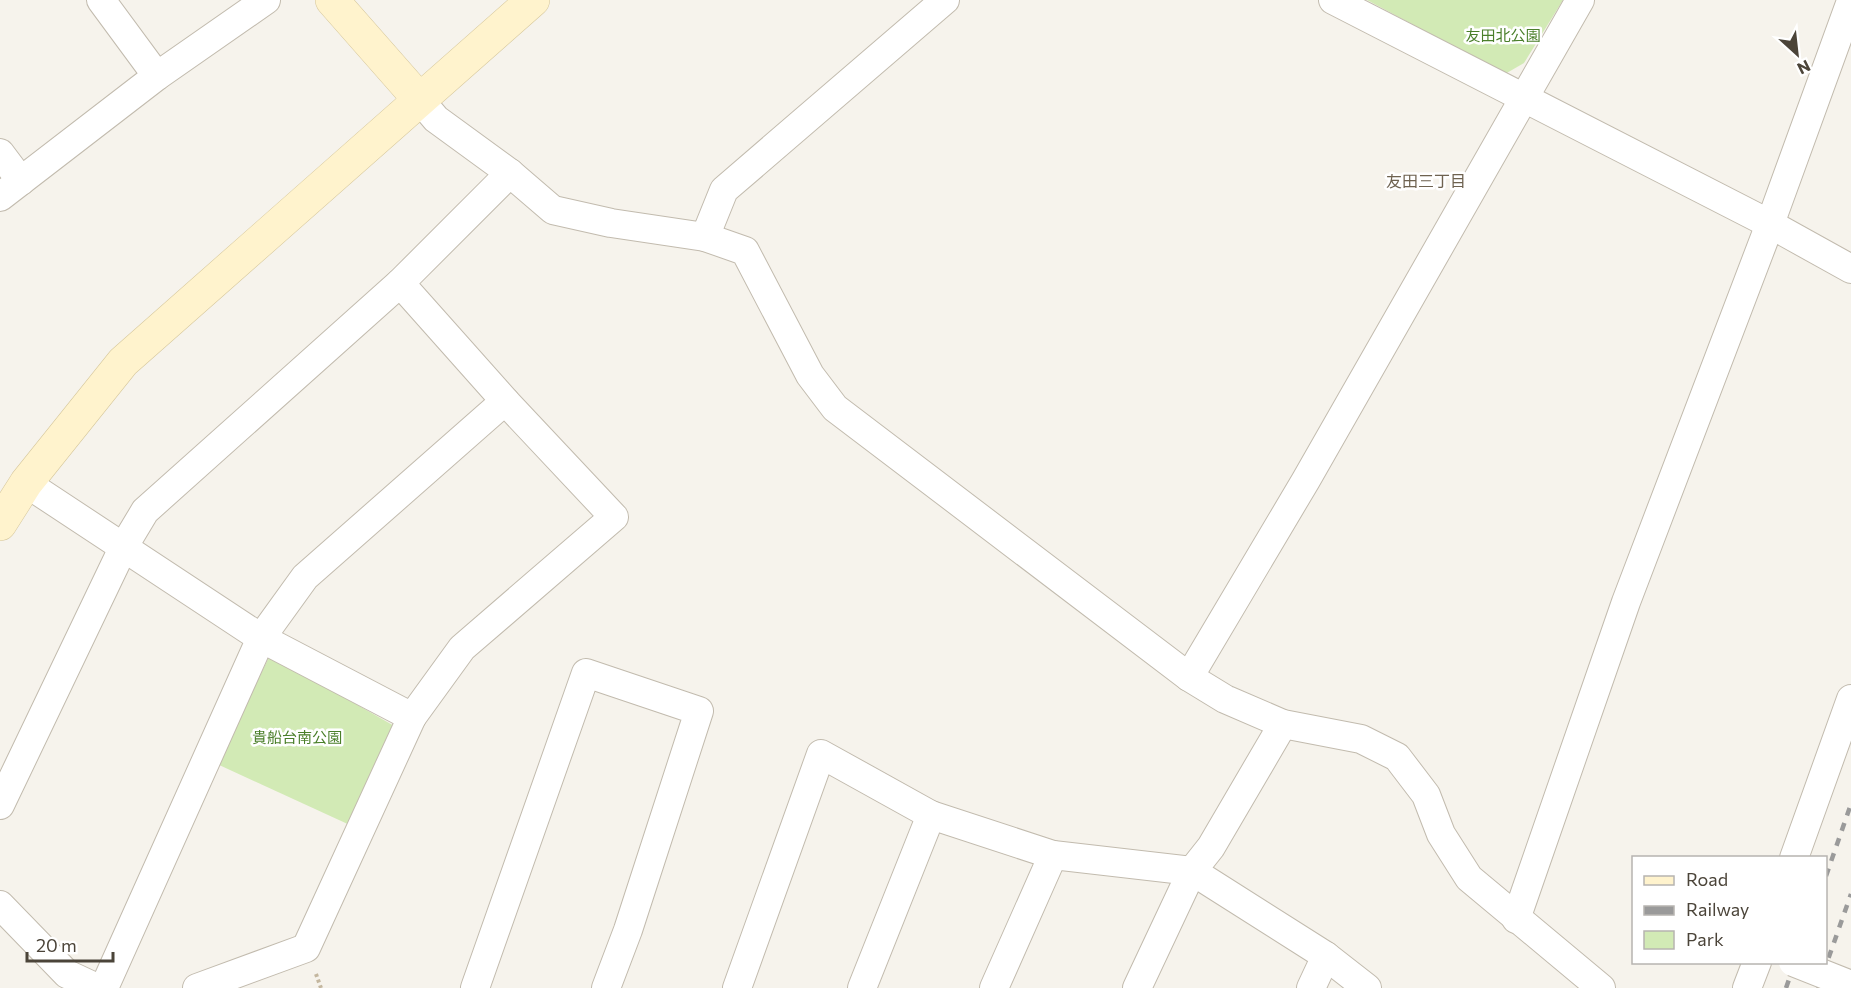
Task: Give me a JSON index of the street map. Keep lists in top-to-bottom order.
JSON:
{
  "districts": ["友田三丁目"],
  "parks": ["友田北公園", "貴船台南公園"],
  "legend": ["Road", "Railway", "Park"],
  "scale_bar": "20 m",
  "north": "bottom right"
}
